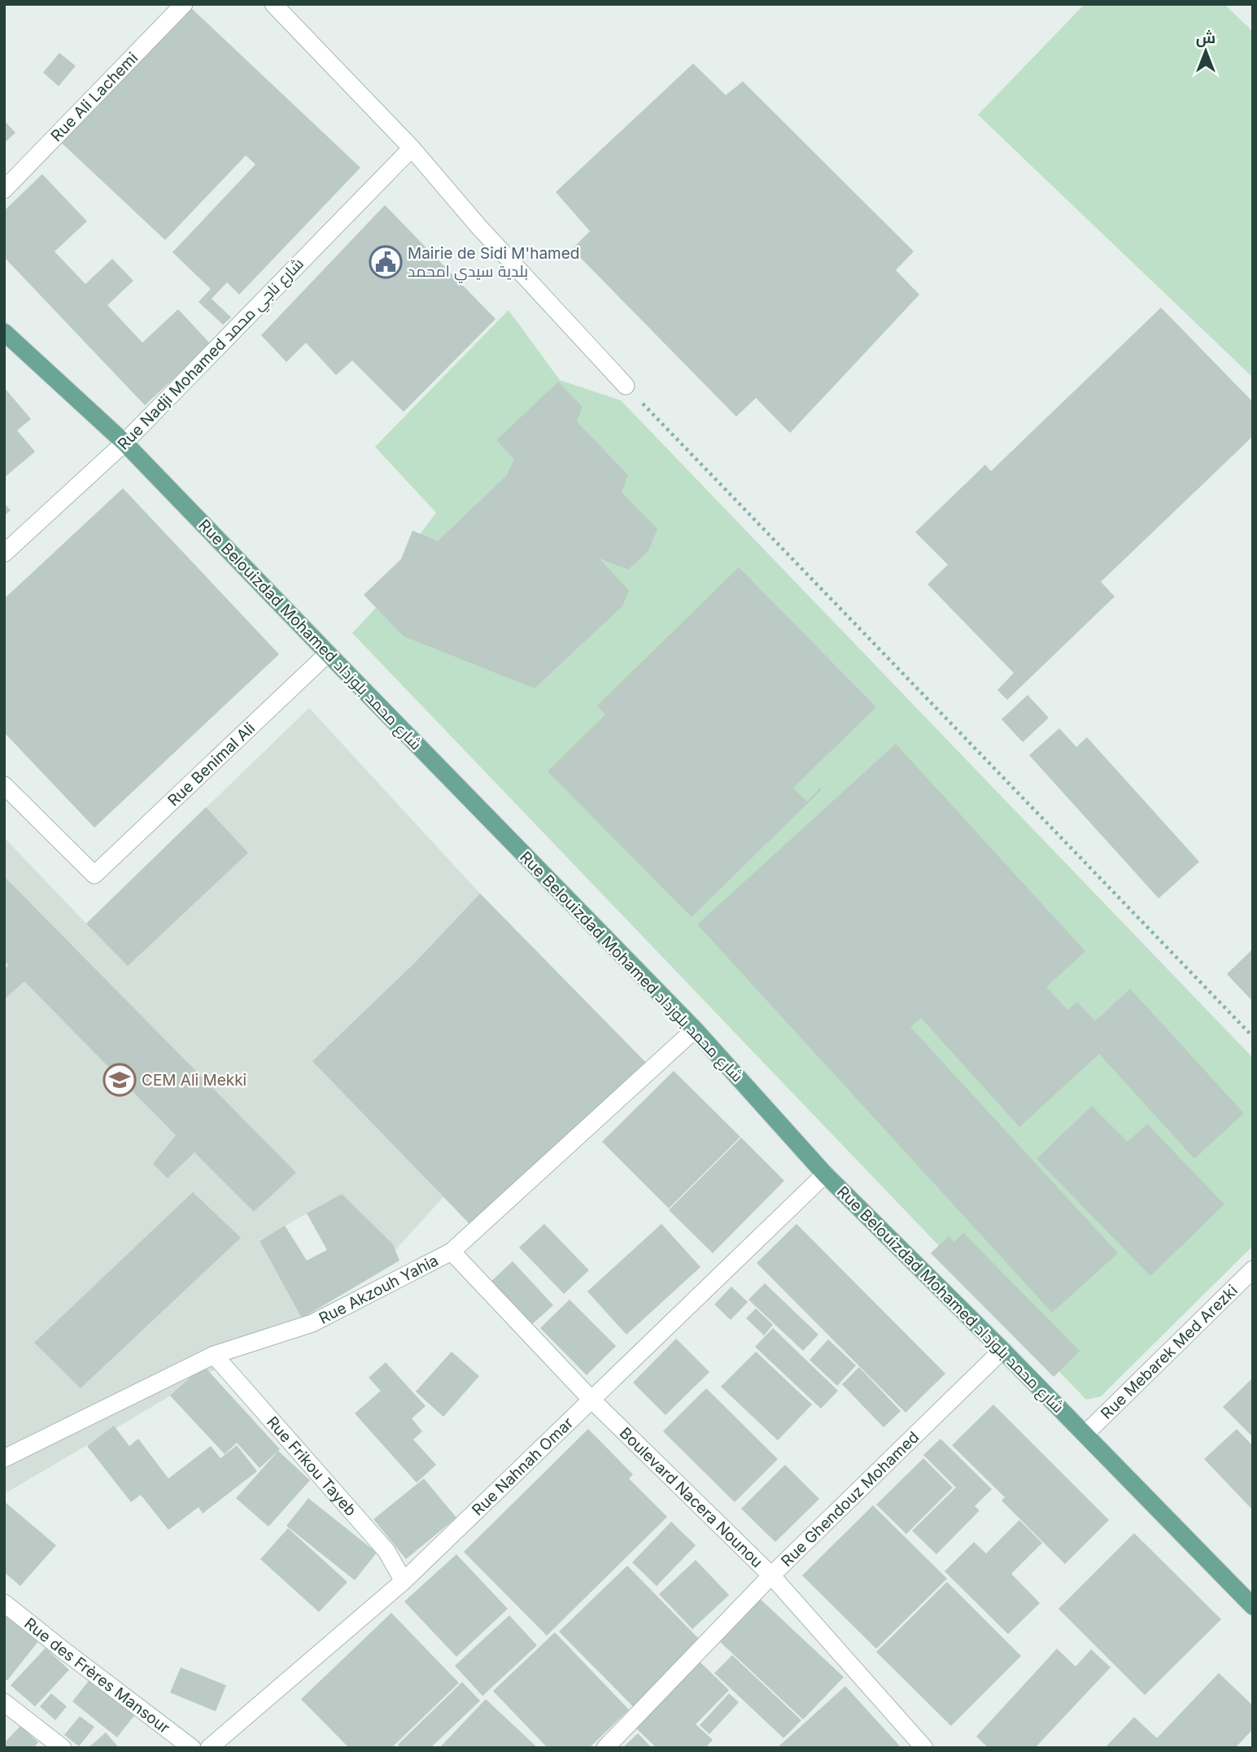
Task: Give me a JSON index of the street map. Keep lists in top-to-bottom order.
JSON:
{
  "streets": {
    "main road": ["Rue Belouizdad Mohamed شارع محمد بلوزداد"],
    "street": [
      "Rue Ali Lachemi",
      "Rue Nadji Mohamed شارع ناجي محمد",
      "Rue Benimal Ali",
      "Rue Akzouh Yahia",
      "Rue Mebarek Med Arezki",
      "Rue Frikou Tayeb",
      "Rue Nahnah Omar",
      "Boulevard Nacera Nounou",
      "Rue Ghendouz Mohamed",
      "Rue des Frères Mansour"
    ]
  },
  "crossings": [
    ["Rue Nadji Mohamed شارع ناجي محمد", "Rue Belouizdad Mohamed شارع محمد بلوزداد"],
    ["Rue Belouizdad Mohamed شارع محمد بلوزداد", "Rue Benimal Ali"],
    ["Rue Belouizdad Mohamed شارع محمد بلوزداد", "Rue Akzouh Yahia"],
    ["Rue Belouizdad Mohamed شارع محمد بلوزداد", "Rue Mebarek Med Arezki"],
    ["Rue Belouizdad Mohamed شارع محمد بلوزداد", "Rue Nahnah Omar"],
    ["Rue Belouizdad Mohamed شارع محمد بلوزداد", "Rue Ghendouz Mohamed"],
    ["Rue Akzouh Yahia", "Rue Frikou Tayeb"],
    ["Rue Akzouh Yahia", "Boulevard Nacera Nounou"],
    ["Rue Frikou Tayeb", "Rue Nahnah Omar"],
    ["Rue Nahnah Omar", "Boulevard Nacera Nounou"],
    ["Boulevard Nacera Nounou", "Rue Ghendouz Mohamed"]
  ],
  "places": {
    "public building": ["Mairie de Sidi M'hamed بلدية سيدي امحمد"],
    "school or university": ["CEM Ali Mekki"]
  },
  "north": "top"
}
